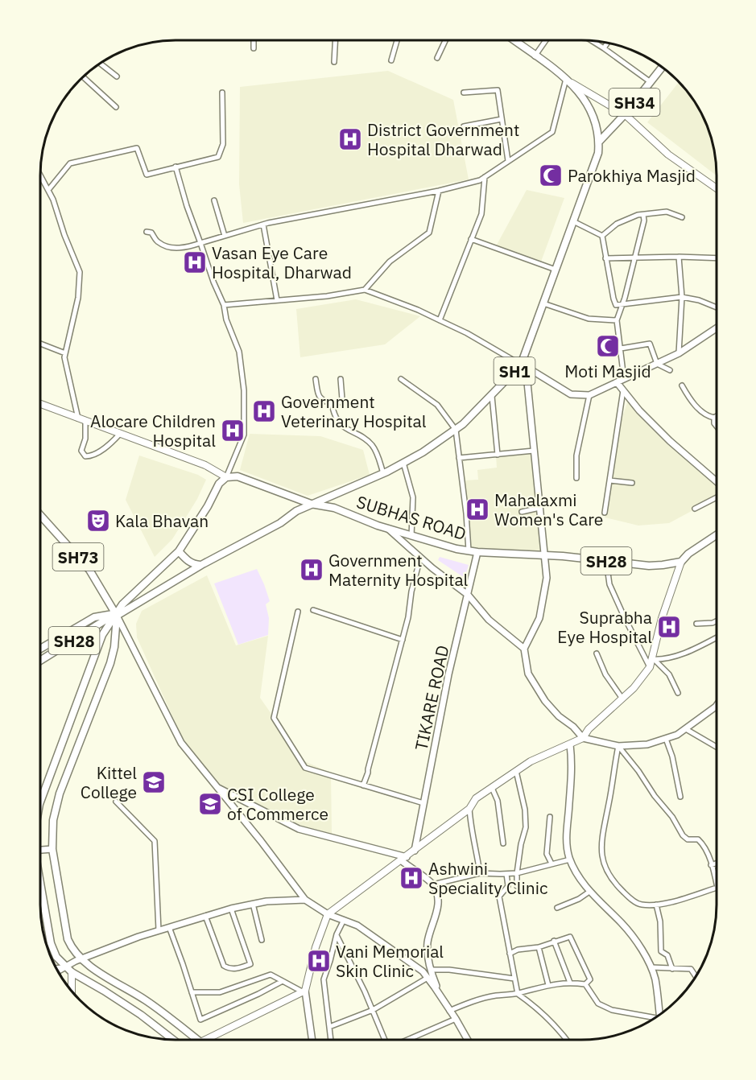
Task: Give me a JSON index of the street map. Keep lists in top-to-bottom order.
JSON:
{
  "streets": {
    "main road": [
      "SH34",
      "SH1",
      "SUBHAS ROAD",
      "SH73",
      "SH28"
    ],
    "street": ["TIKARE ROAD"]
  },
  "crossings": [
    ["SH34", "SH1"],
    ["SH1", "SUBHAS ROAD"],
    ["SH1", "SH73"],
    ["SH1", "SH28"],
    ["SUBHAS ROAD", "TIKARE ROAD"],
    ["SH73", "SH28"]
  ],
  "places": {
    "hospital": [
      "District Government Hospital Dharwad",
      "Vasan Eye Care Hospital, Dharwad",
      "Government Veterinary Hospital",
      "Alocare Children Hospital",
      "Mahalaxmi Women's Care",
      "Government Maternity Hospital",
      "Suprabha Eye Hospital",
      "Ashwini Speciality Clinic",
      "Vani Memorial Skin Clinic"
    ],
    "mosque": ["Parokhiya Masjid", "Moti Masjid"],
    "theatre": ["Kala Bhavan"],
    "school or university": ["Kittel College", "CSI College of Commerce"]
  }
}
